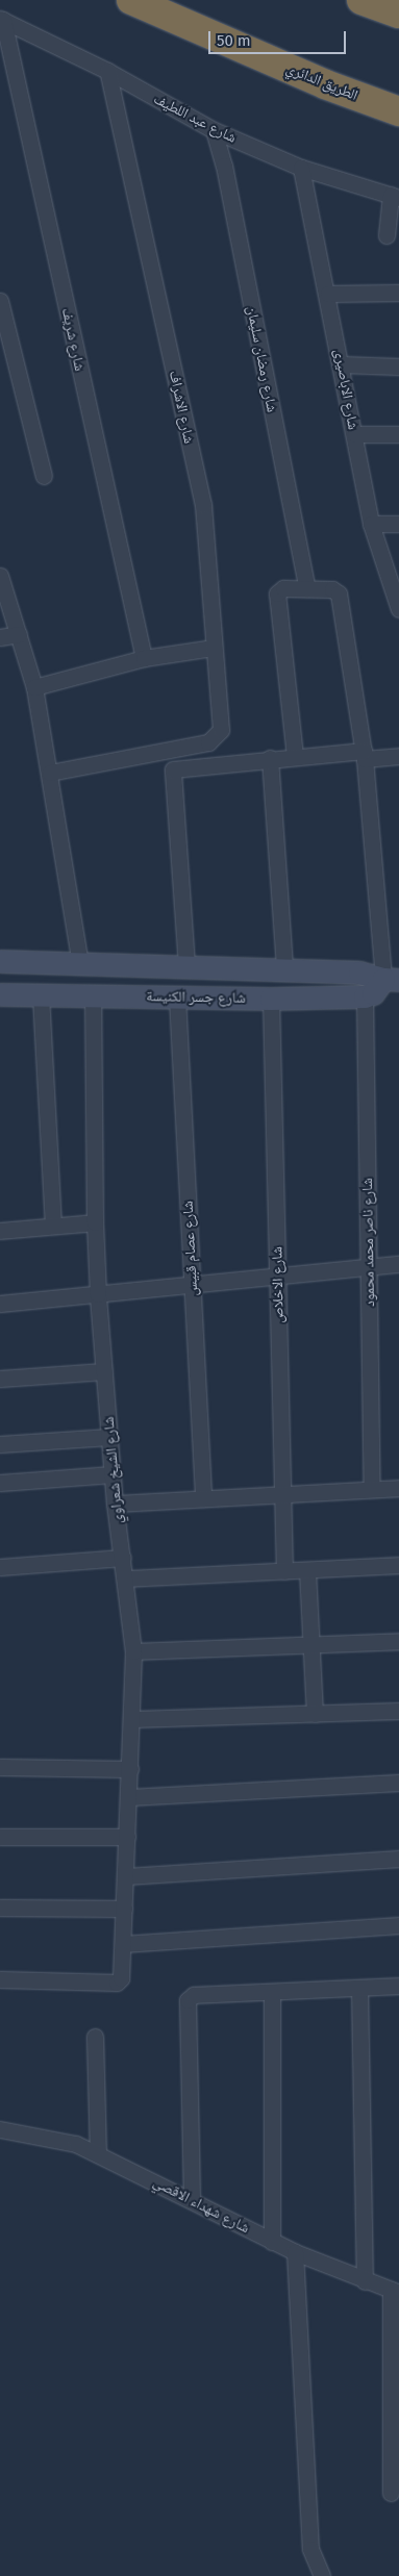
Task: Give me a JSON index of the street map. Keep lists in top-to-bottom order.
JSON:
{
  "streets": {
    "highway": ["الطريق الدائري"],
    "main road": ["شارع جسر الكنيسة"],
    "street": [
      "شارع عبد اللطيف",
      "شارع شريف",
      "شارع رمضان سليمان",
      "شارع الاباصيرى",
      "شارع الاشراف",
      "شارع ناصر محمد محمود",
      "شارع عصام قبيس",
      "شارع الاخلاص",
      "شارع الشيخ شعراوي",
      "شارع شهداء الاقصي"
    ]
  },
  "crossings": [
    ["شارع عبد اللطيف", "شارع شريف"],
    ["شارع عبد اللطيف", "شارع رمضان سليمان"],
    ["شارع عبد اللطيف", "شارع الاباصيرى"],
    ["شارع عبد اللطيف", "شارع الاشراف"],
    ["شارع جسر الكنيسة", "شارع ناصر محمد محمود"],
    ["شارع جسر الكنيسة", "شارع عصام قبيس"],
    ["شارع جسر الكنيسة", "شارع الاخلاص"],
    ["شارع جسر الكنيسة", "شارع الشيخ شعراوي"]
  ],
  "scale_bar": "50 m"
}
